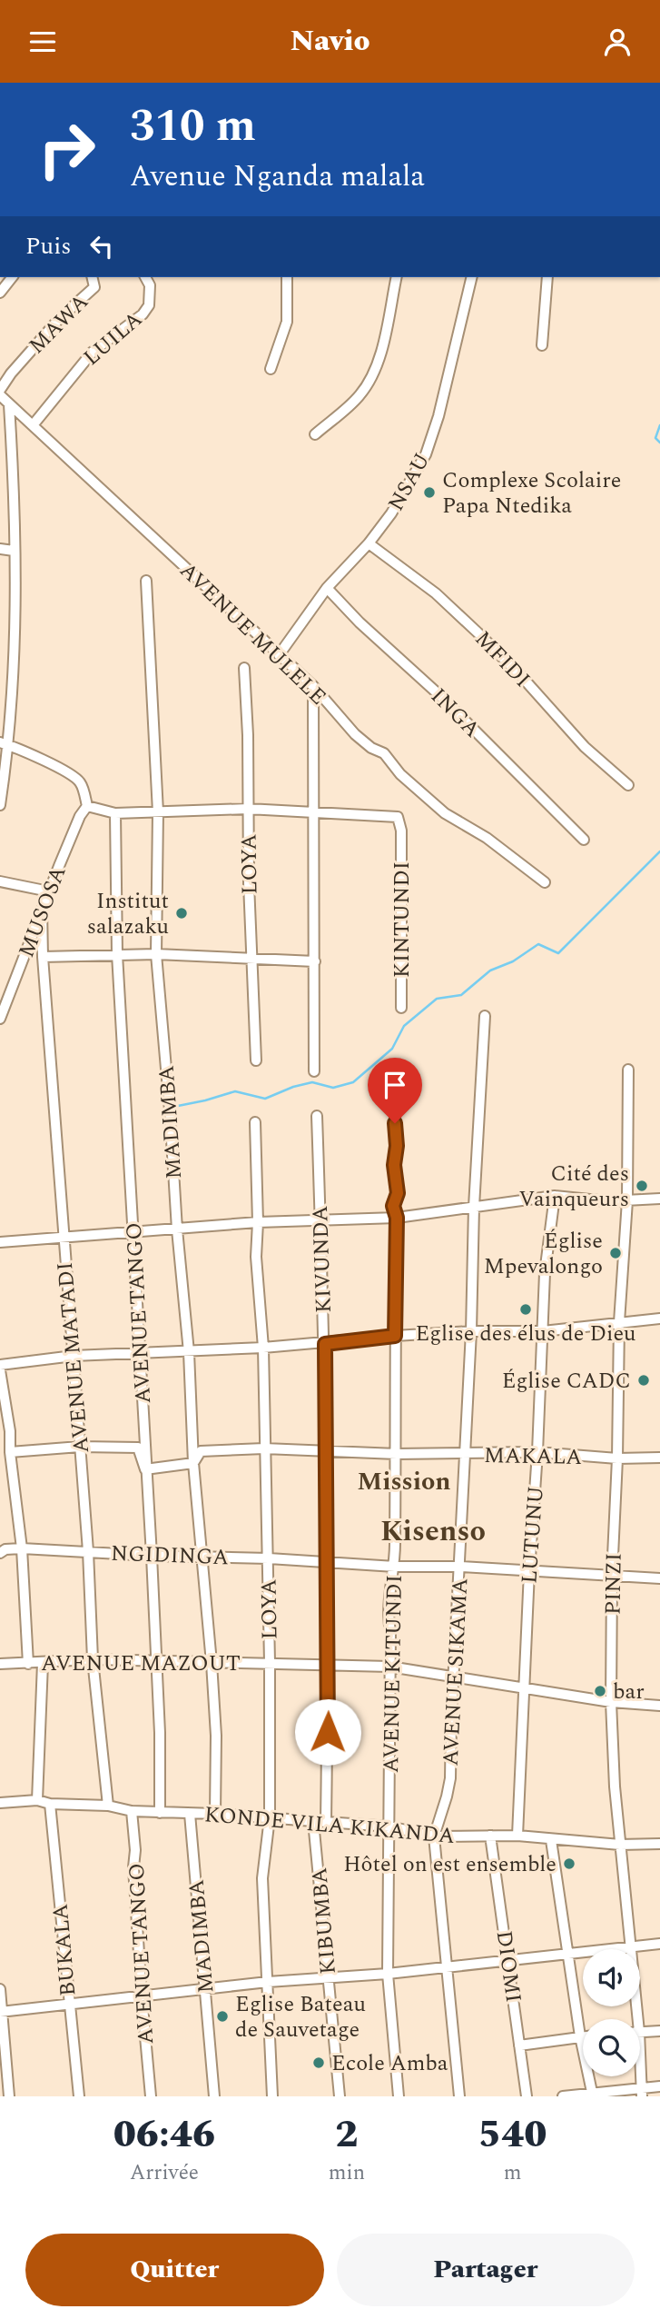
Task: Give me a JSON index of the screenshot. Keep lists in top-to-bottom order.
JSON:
{
  "streets": {
    "street": [
      "MAWA",
      "LUILA",
      "NSAU",
      "AVENUE MULELE",
      "MFIDI",
      "INGA",
      "LOYA",
      "MUSOSA",
      "KINTUNDI",
      "MADIMBA",
      "KIVUNDA",
      "AVENUE TANGO",
      "AVENUE MATADI",
      "MAKALA",
      "LUTUNU",
      "NGIDINGA",
      "PINZI",
      "AVENUE MAZOUT",
      "AVENUE SIKAMA",
      "AVENUE KITUNDI",
      "KONDE VILA KIKANDA",
      "KIBUMBA",
      "BUKALA",
      "DIOMI"
    ]
  },
  "crossings": [
    ["LUILA", "AVENUE MULELE"],
    ["NSAU", "AVENUE MULELE"],
    ["NSAU", "MFIDI"],
    ["NSAU", "INGA"],
    ["LOYA", "MAKALA"],
    ["LOYA", "NGIDINGA"],
    ["LOYA", "AVENUE MAZOUT"],
    ["LOYA", "KONDE VILA KIKANDA"],
    ["MUSOSA", "AVENUE MATADI"],
    ["MADIMBA", "MAKALA"],
    ["MADIMBA", "NGIDINGA"],
    ["MADIMBA", "AVENUE MAZOUT"],
    ["MADIMBA", "KONDE VILA KIKANDA"],
    ["KIVUNDA", "MAKALA"],
    ["KIVUNDA", "NGIDINGA"],
    ["KIVUNDA", "AVENUE MAZOUT"],
    ["KIVUNDA", "KONDE VILA KIKANDA"],
    ["AVENUE TANGO", "MAKALA"],
    ["AVENUE TANGO", "NGIDINGA"],
    ["AVENUE TANGO", "AVENUE MAZOUT"],
    ["AVENUE TANGO", "KONDE VILA KIKANDA"],
    ["AVENUE MATADI", "NGIDINGA"],
    ["AVENUE MATADI", "AVENUE MAZOUT"],
    ["AVENUE MATADI", "KONDE VILA KIKANDA"],
    ["MAKALA", "LUTUNU"],
    ["MAKALA", "PINZI"],
    ["MAKALA", "AVENUE SIKAMA"],
    ["MAKALA", "AVENUE KITUNDI"],
    ["LUTUNU", "NGIDINGA"],
    ["LUTUNU", "AVENUE MAZOUT"],
    ["LUTUNU", "KONDE VILA KIKANDA"],
    ["NGIDINGA", "PINZI"],
    ["NGIDINGA", "AVENUE SIKAMA"],
    ["NGIDINGA", "AVENUE KITUNDI"],
    ["PINZI", "AVENUE MAZOUT"],
    ["PINZI", "KONDE VILA KIKANDA"],
    ["AVENUE MAZOUT", "AVENUE SIKAMA"],
    ["AVENUE MAZOUT", "AVENUE KITUNDI"],
    ["AVENUE SIKAMA", "KONDE VILA KIKANDA"],
    ["AVENUE KITUNDI", "KONDE VILA KIKANDA"],
    ["KONDE VILA KIKANDA", "KIBUMBA"],
    ["KONDE VILA KIKANDA", "BUKALA"],
    ["KONDE VILA KIKANDA", "DIOMI"]
  ],
  "districts": ["Mission", "Kisenso"],
  "places": [
    "Complexe Scolaire Papa Ntedika",
    "Institut salazaku",
    "Cité des Vainqueurs",
    "Église Mpevalongo",
    "Eglise des élus de Dieu",
    "Église CADC",
    "bar",
    "Hôtel on est ensemble",
    "Eglise Bateau de Sauvetage",
    "Ecole Amba"
  ],
  "page": {
    "header": "Navio",
    "turn": ["310 m", "Avenue Nganda malala"],
    "then": "Puis",
    "eta": [
      "06:46",
      "Arrivée",
      "2",
      "min",
      "540",
      "m"
    ],
    "buttons": ["Quitter", "Partager"]
  }
}
